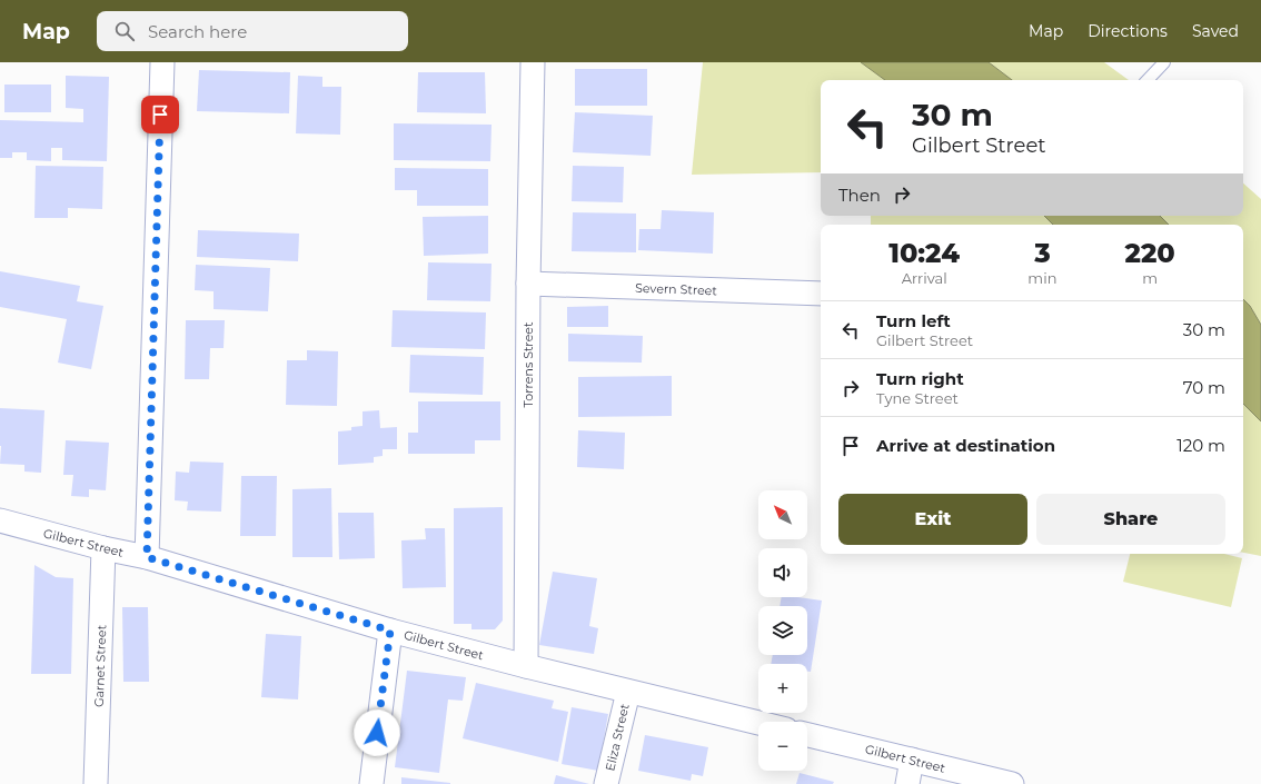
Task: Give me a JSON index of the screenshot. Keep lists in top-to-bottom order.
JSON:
{
  "streets": {
    "street": [
      "Severn Street",
      "Torrens Street",
      "Gilbert Street",
      "Garnet Street",
      "Eliza Street"
    ]
  },
  "crossings": [
    ["Severn Street", "Torrens Street"],
    ["Torrens Street", "Gilbert Street"],
    ["Gilbert Street", "Garnet Street"],
    ["Gilbert Street", "Eliza Street"]
  ],
  "north": "top left",
  "page": {
    "header": "Map",
    "search": "Search here",
    "nav": ["Map", "Directions", "Saved"],
    "turn": ["30 m", "Gilbert Street"],
    "then": "Then",
    "eta": [
      "10:24",
      "Arrival",
      "3",
      "min",
      "220",
      "m"
    ],
    "list": [
      {
        "name": "Turn left",
        "note": "Gilbert Street",
        "value": "30 m"
      },
      {
        "name": "Turn right",
        "note": "Tyne Street",
        "value": "70 m"
      },
      {
        "name": "Arrive at destination",
        "value": "120 m"
      }
    ],
    "buttons": ["Exit", "Share"],
    "map_buttons": ["+", "−"]
  }
}
